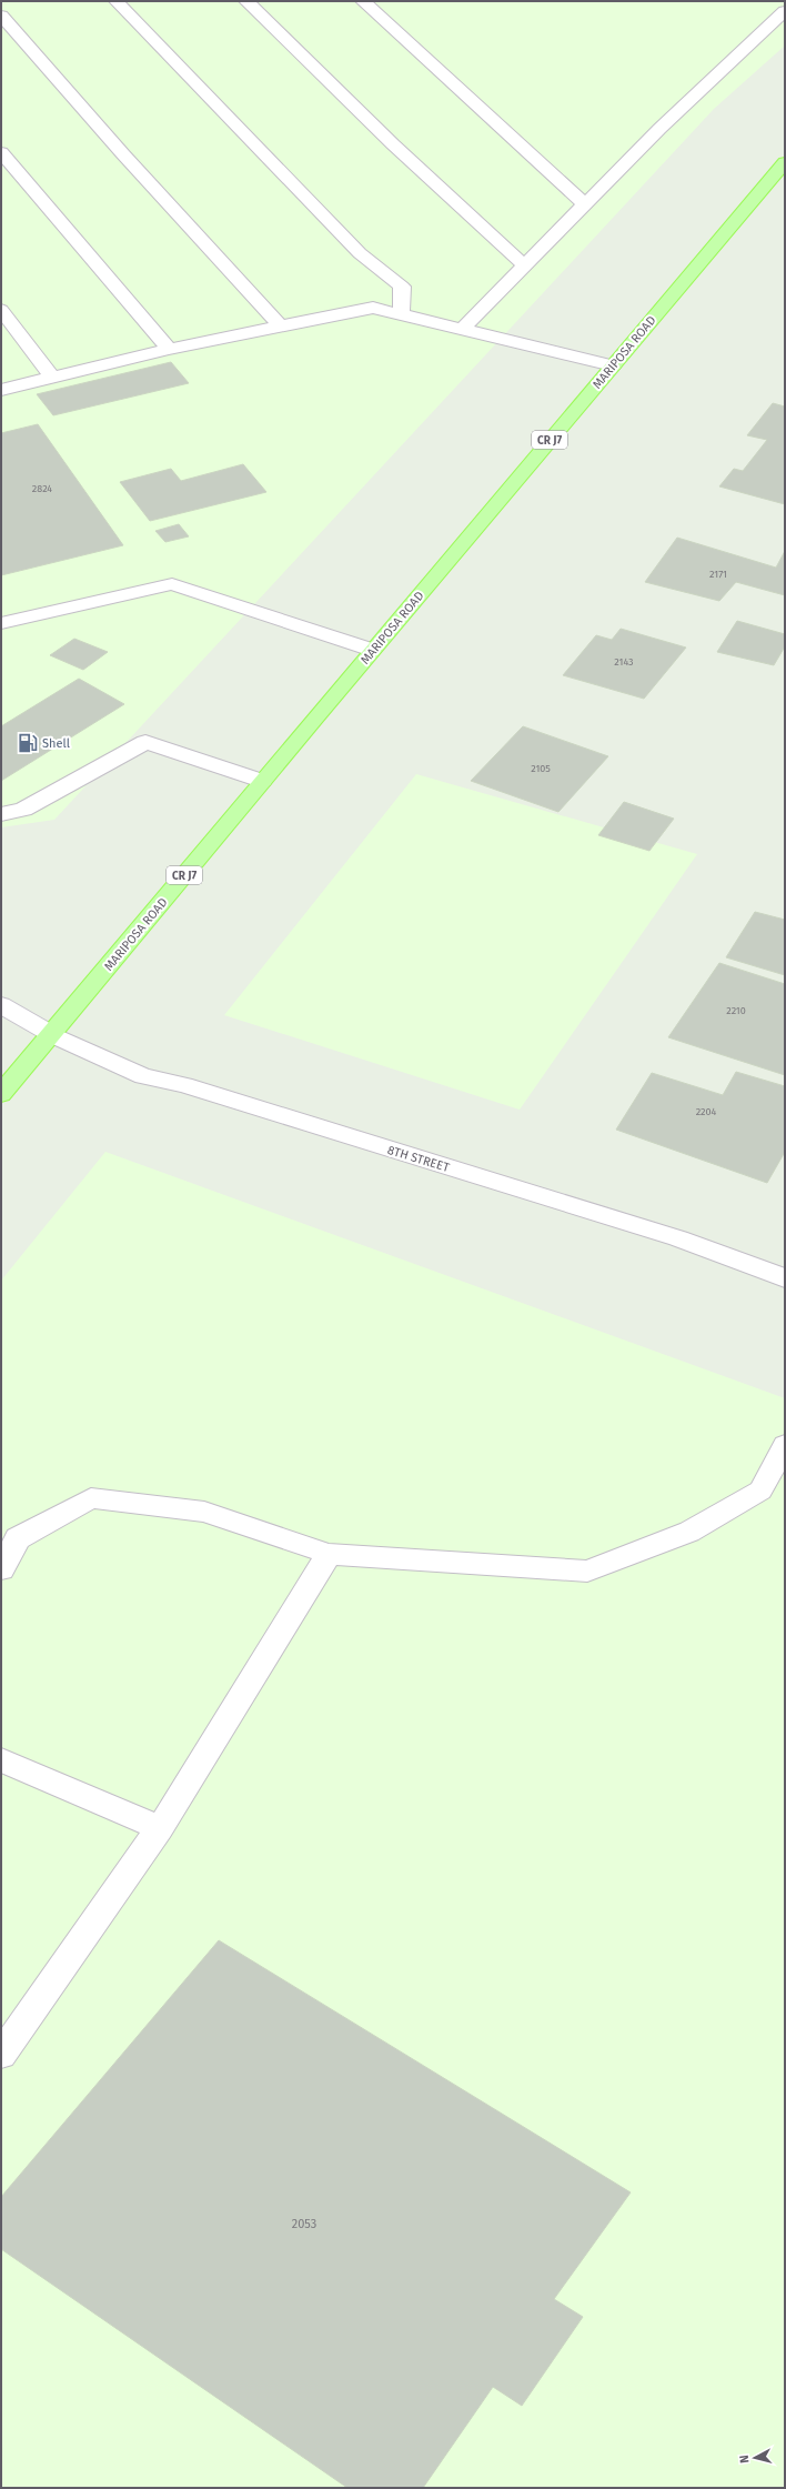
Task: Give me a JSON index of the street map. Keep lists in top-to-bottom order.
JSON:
{
  "streets": {
    "main road": ["MARIPOSA ROAD", "CR J7"],
    "street": ["8TH STREET"]
  },
  "crossings": [
    ["MARIPOSA ROAD", "8TH STREET"]
  ],
  "places": {
    "fuel station": ["Shell"]
  },
  "house_numbers": [
    "2824",
    "2171",
    "2143",
    "2105",
    "2210",
    "2204",
    "2053"
  ],
  "north": "left"
}
